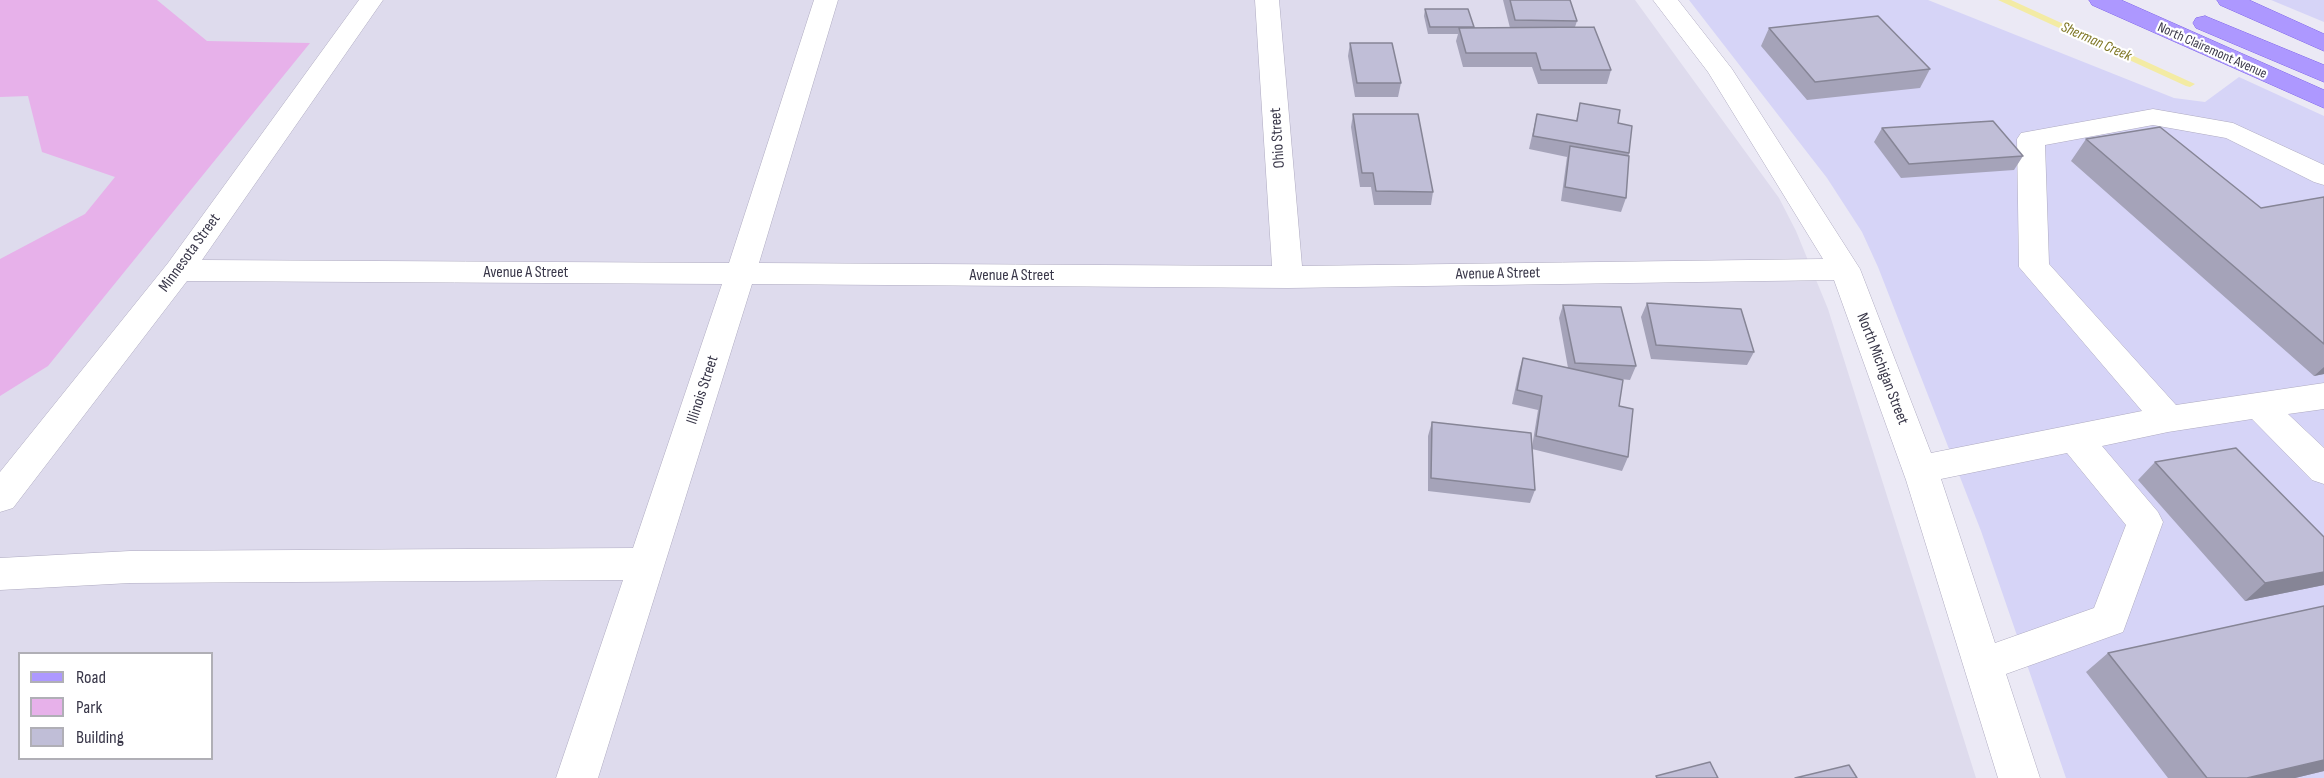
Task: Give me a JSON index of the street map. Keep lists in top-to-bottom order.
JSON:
{
  "streets": {
    "main road": ["North Clairemont Avenue"],
    "street": [
      "Ohio Street",
      "Minnesota Street",
      "Avenue A Street",
      "North Michigan Street",
      "Illinois Street"
    ]
  },
  "crossings": [
    ["Ohio Street", "Avenue A Street"],
    ["Minnesota Street", "Avenue A Street"],
    ["Avenue A Street", "North Michigan Street"],
    ["Avenue A Street", "Illinois Street"]
  ],
  "water": ["Sherman Creek"],
  "legend": ["Road", "Park", "Building"]
}
